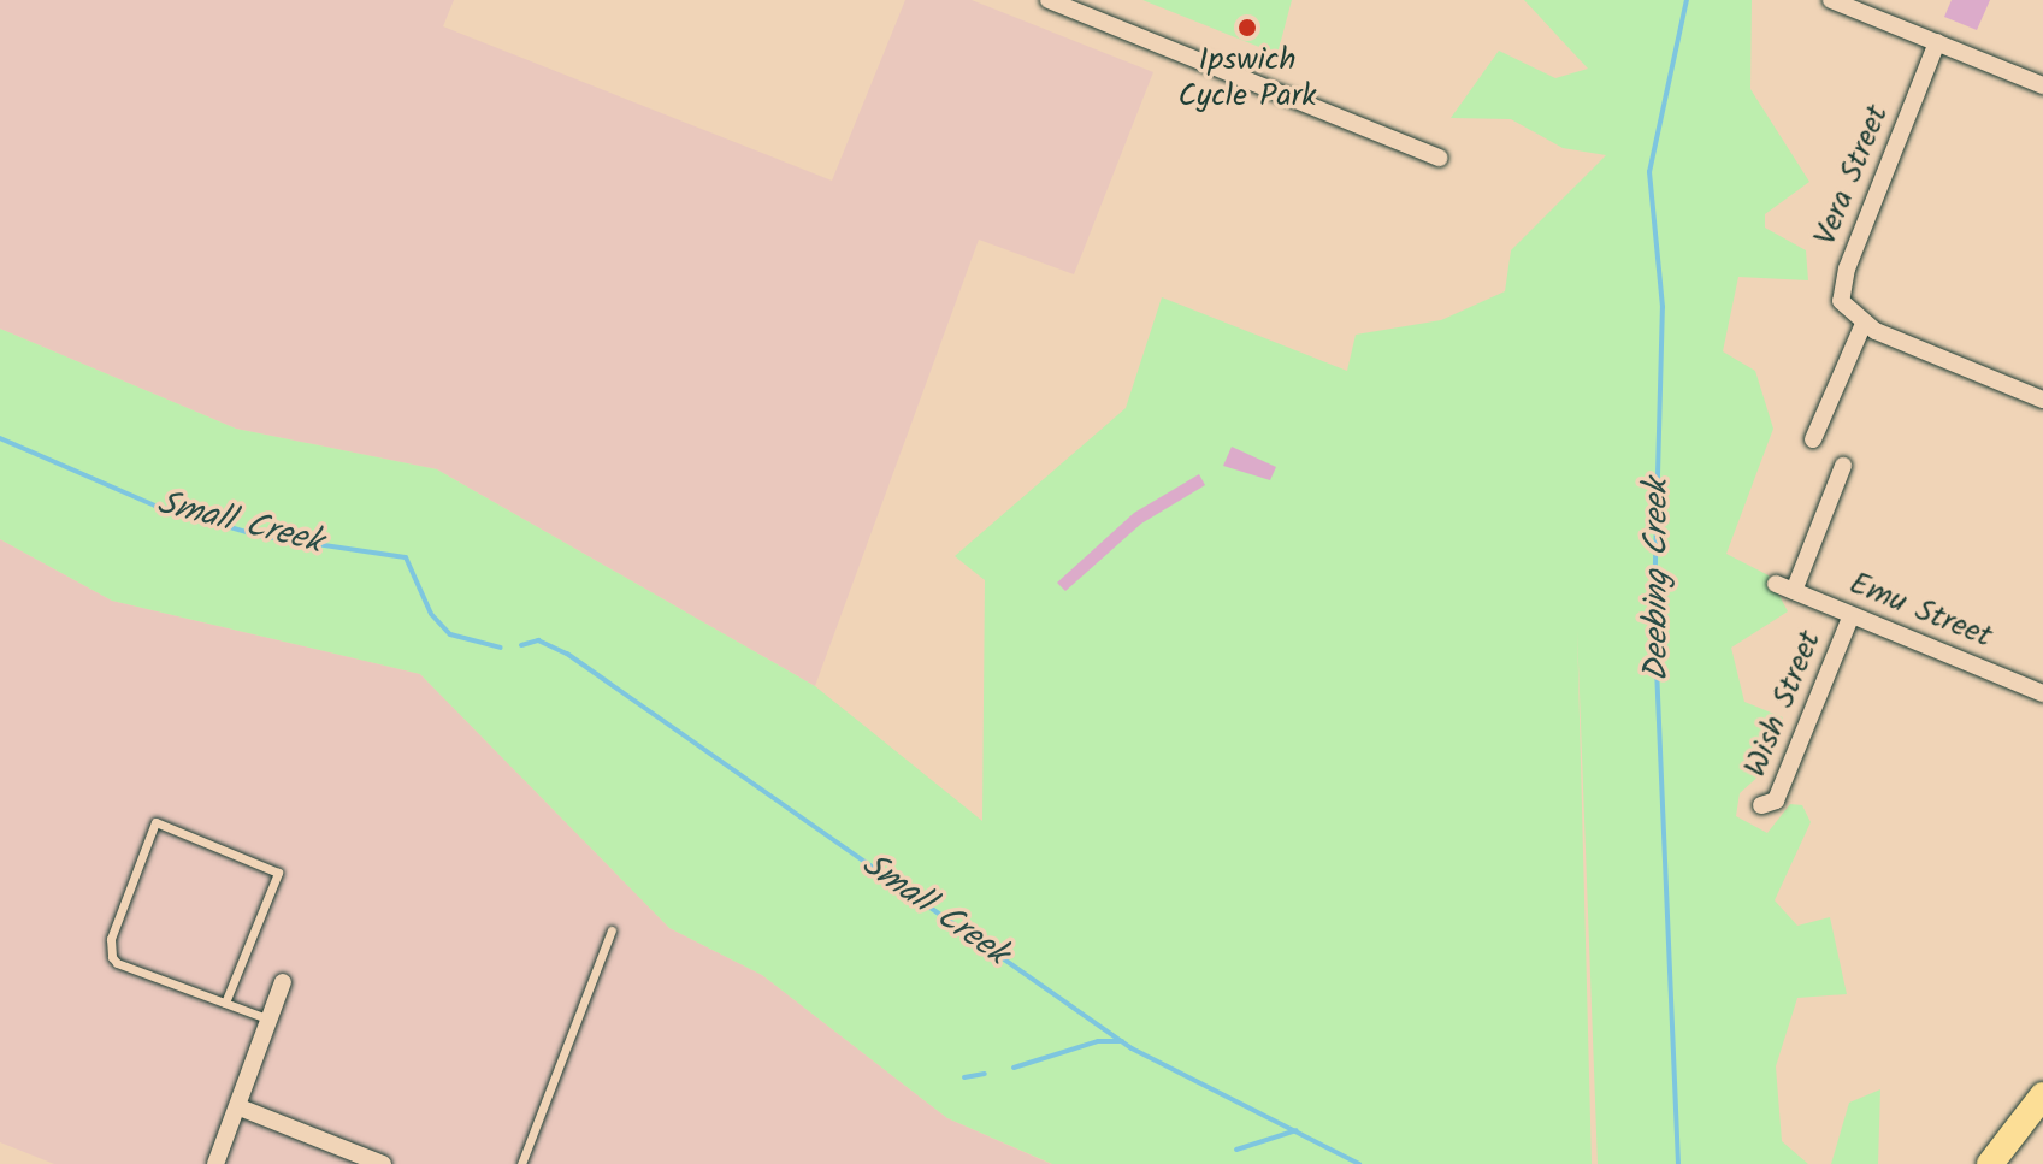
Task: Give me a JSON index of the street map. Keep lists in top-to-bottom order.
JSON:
{
  "streets": {
    "street": ["Vera Street", "Emu Street", "Wish Street"]
  },
  "crossings": [
    ["Emu Street", "Wish Street"]
  ],
  "water": ["Small Creek", "Deebing Creek"],
  "places": ["Ipswich Cycle Park"]
}
